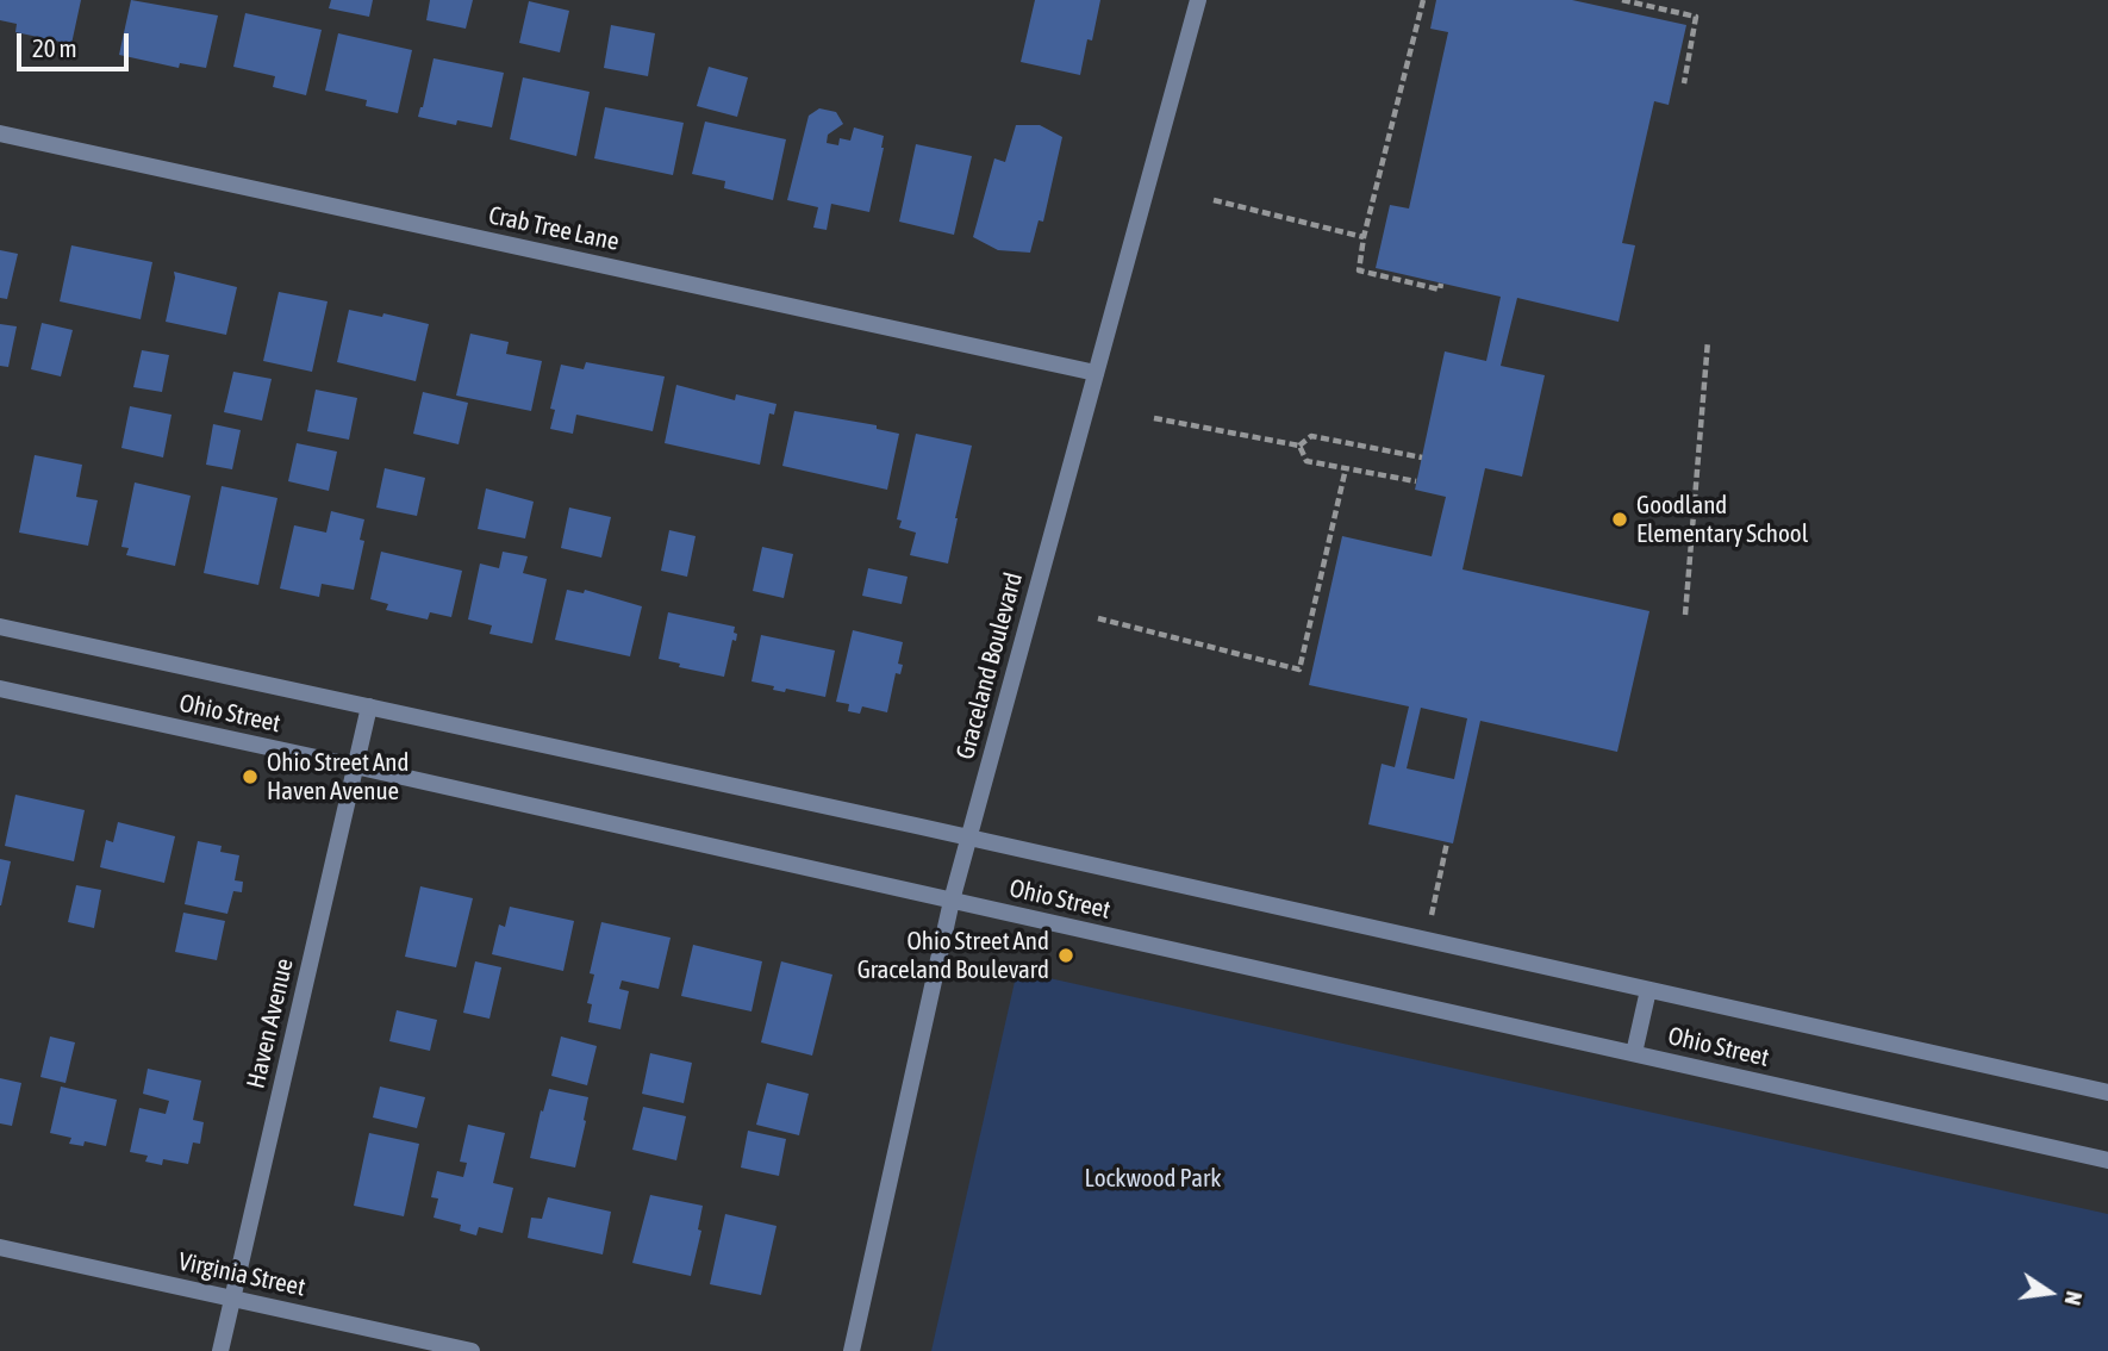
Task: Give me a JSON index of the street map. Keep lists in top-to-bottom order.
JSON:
{
  "streets": {
    "street": [
      "Crab Tree Lane",
      "Graceland Boulevard",
      "Ohio Street",
      "Haven Avenue",
      "Virginia Street"
    ]
  },
  "crossings": [
    ["Crab Tree Lane", "Graceland Boulevard"],
    ["Graceland Boulevard", "Ohio Street"],
    ["Ohio Street", "Haven Avenue"],
    ["Haven Avenue", "Virginia Street"]
  ],
  "parks": ["Lockwood Park"],
  "places": ["Goodland Elementary School", "Ohio Street And Haven Avenue", "Ohio Street And Graceland Boulevard"],
  "scale_bar": "20 m",
  "north": "right"
}
